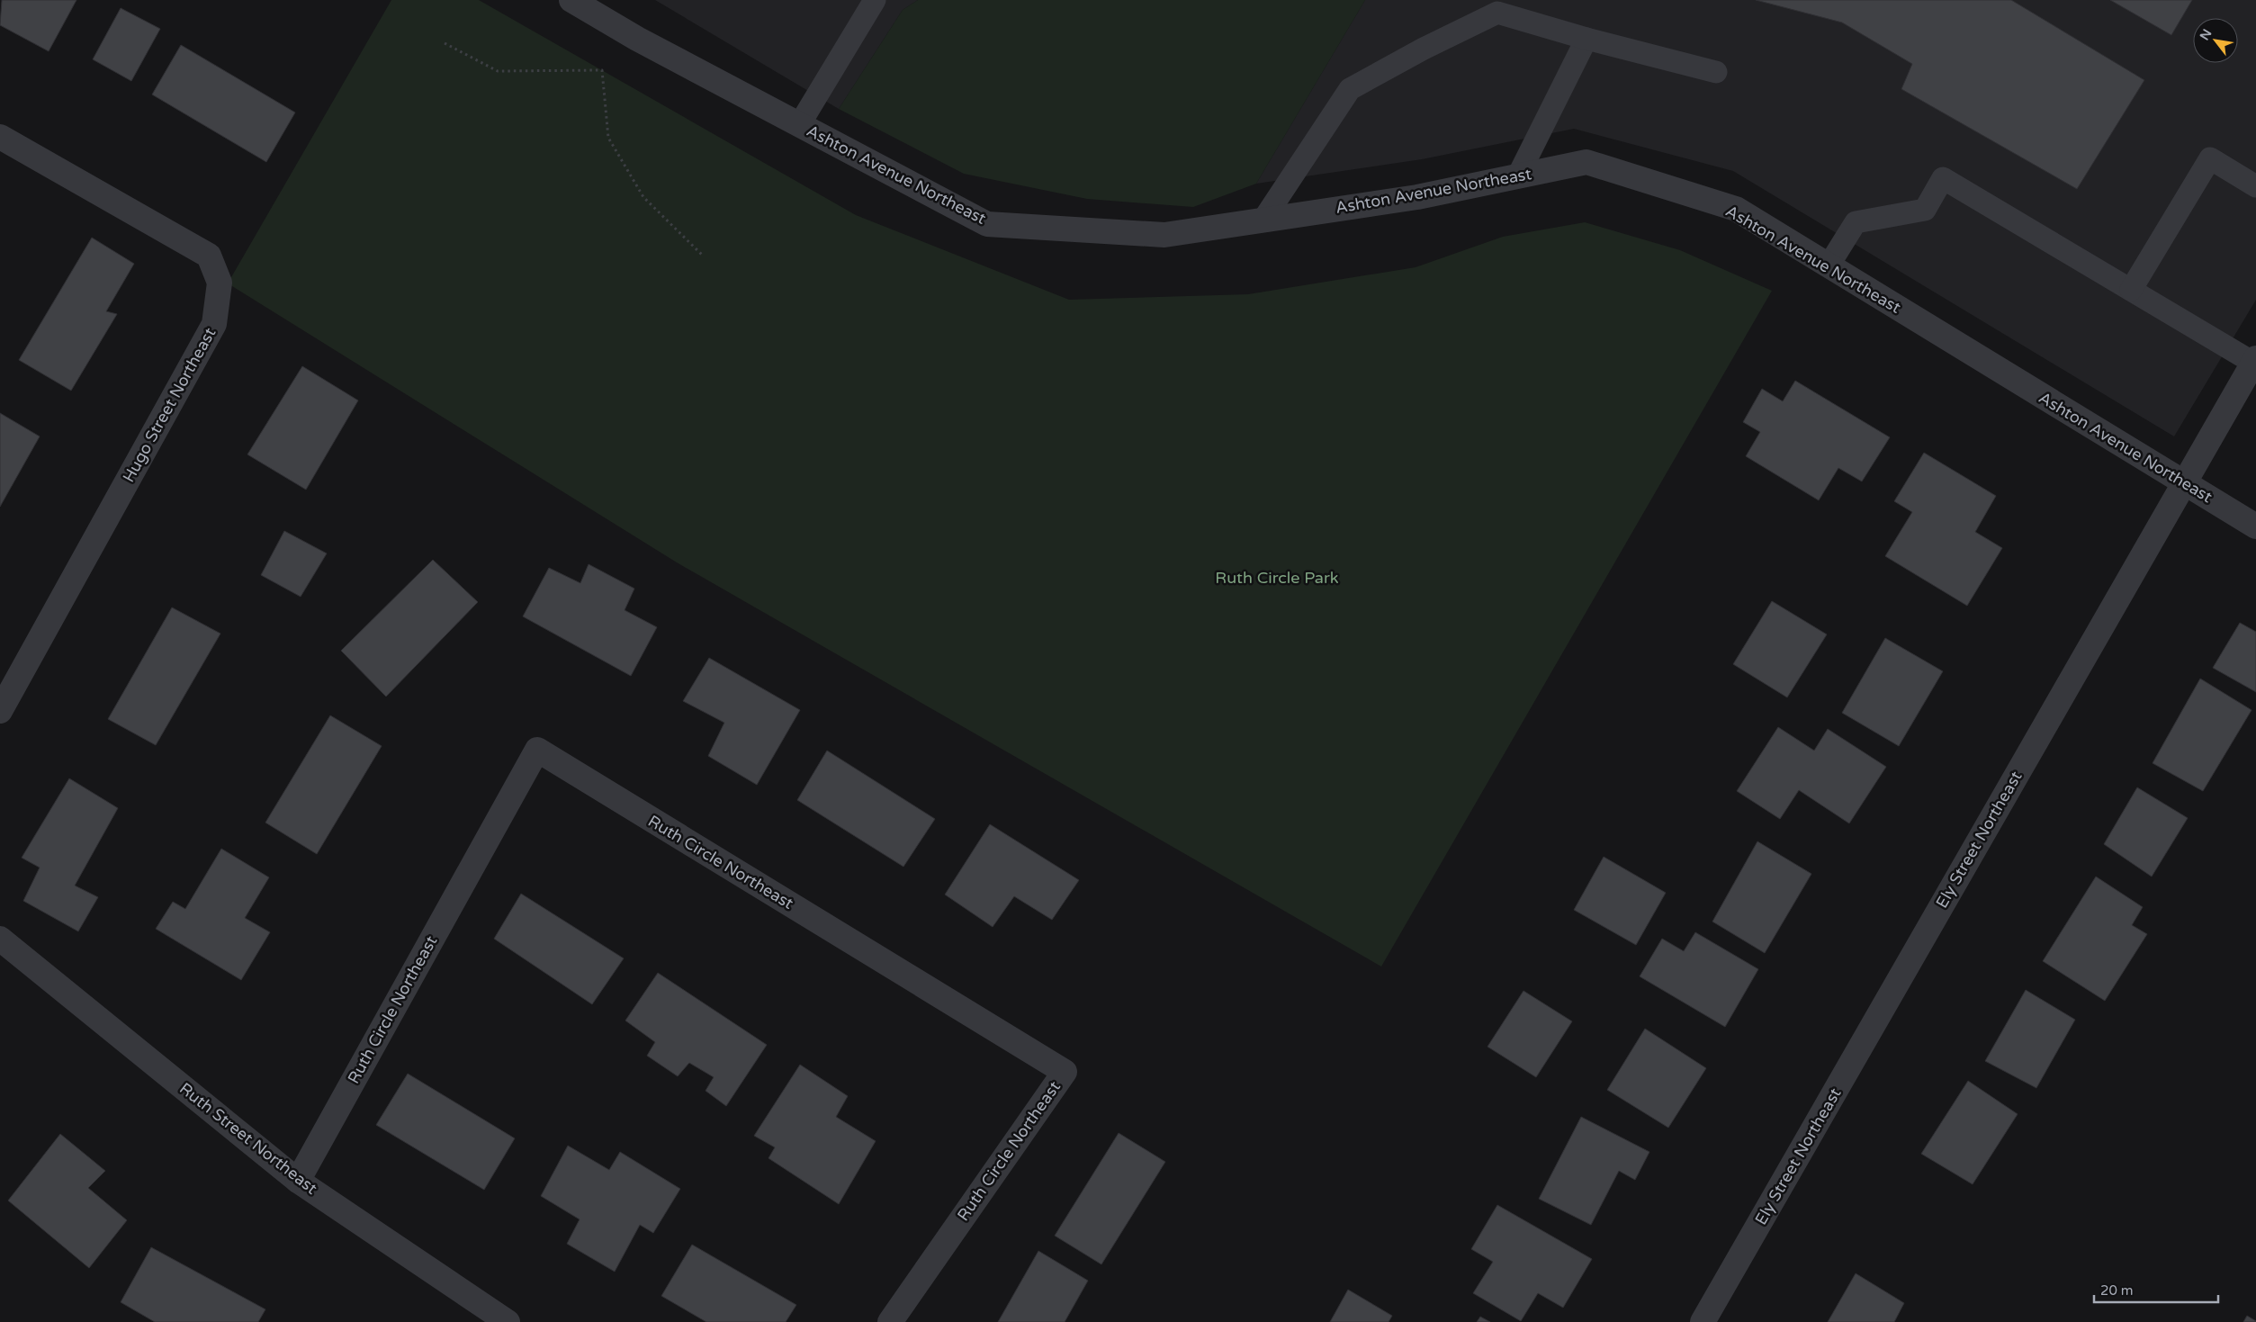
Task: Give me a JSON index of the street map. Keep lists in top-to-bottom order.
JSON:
{
  "streets": {
    "street": [
      "Ashton Avenue Northeast",
      "Hugo Street Northeast",
      "Ely Street Northeast",
      "Ruth Circle Northeast",
      "Ruth Street Northeast"
    ]
  },
  "crossings": [
    ["Ashton Avenue Northeast", "Ely Street Northeast"],
    ["Ruth Circle Northeast", "Ruth Street Northeast"]
  ],
  "parks": ["Ruth Circle Park"],
  "scale_bar": "20 m",
  "north": "top left"
}
